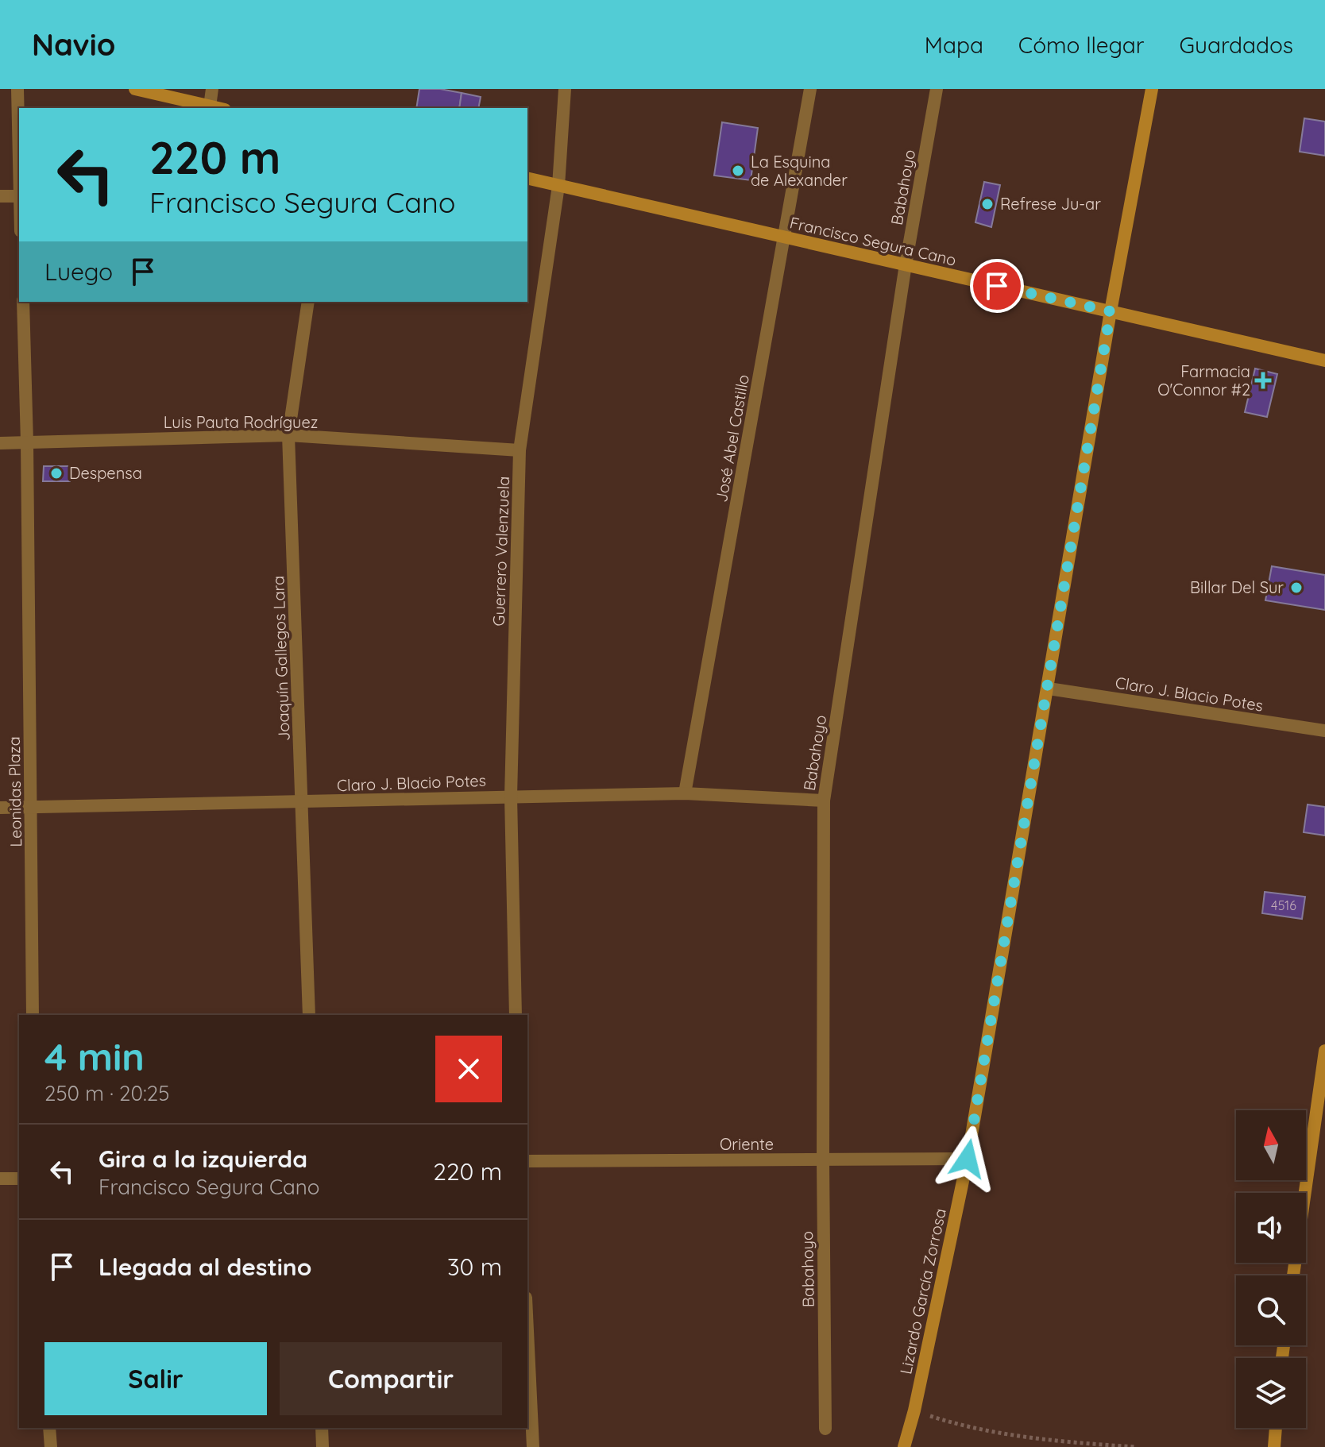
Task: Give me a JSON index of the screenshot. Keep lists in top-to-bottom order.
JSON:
{
  "streets": {
    "street": [
      "Babahoyo",
      "Francisco Segura Cano",
      "Luis Pauta Rodríguez",
      "José Abel Castillo",
      "Guerrero Valenzuela",
      "Joaquín Gallegos Lara",
      "Claro J. Blacio Potes",
      "Leonidas Plaza",
      "Oriente",
      "Lizardo García Zorrosa"
    ]
  },
  "crossings": [
    ["Babahoyo", "Francisco Segura Cano"],
    ["Babahoyo", "Claro J. Blacio Potes"],
    ["Babahoyo", "Oriente"],
    ["Francisco Segura Cano", "José Abel Castillo"],
    ["Francisco Segura Cano", "Guerrero Valenzuela"],
    ["Francisco Segura Cano", "Lizardo García Zorrosa"],
    ["Luis Pauta Rodríguez", "Guerrero Valenzuela"],
    ["Luis Pauta Rodríguez", "Joaquín Gallegos Lara"],
    ["Luis Pauta Rodríguez", "Leonidas Plaza"],
    ["José Abel Castillo", "Claro J. Blacio Potes"],
    ["Guerrero Valenzuela", "Claro J. Blacio Potes"],
    ["Joaquín Gallegos Lara", "Claro J. Blacio Potes"],
    ["Claro J. Blacio Potes", "Leonidas Plaza"],
    ["Claro J. Blacio Potes", "Lizardo García Zorrosa"],
    ["Oriente", "Lizardo García Zorrosa"]
  ],
  "places": {
    "other": [
      "La Esquina de Alexander",
      "Refrese Ju-ar",
      "Despensa",
      "Billar Del Sur"
    ],
    "health": ["Farmacia O'Connor #2"]
  },
  "house_numbers": ["4516"],
  "north": "top",
  "page": {
    "header": "Navio",
    "nav": ["Mapa", "Cómo llegar", "Guardados"],
    "turn": ["220 m", "Francisco Segura Cano"],
    "then": "Luego",
    "heading": ["4 min", "250 m · 20:25"],
    "list": [
      {
        "name": "Gira a la izquierda",
        "note": "Francisco Segura Cano",
        "value": "220 m"
      },
      {
        "name": "Llegada al destino",
        "value": "30 m"
      }
    ],
    "buttons": ["Salir", "Compartir"]
  }
}
